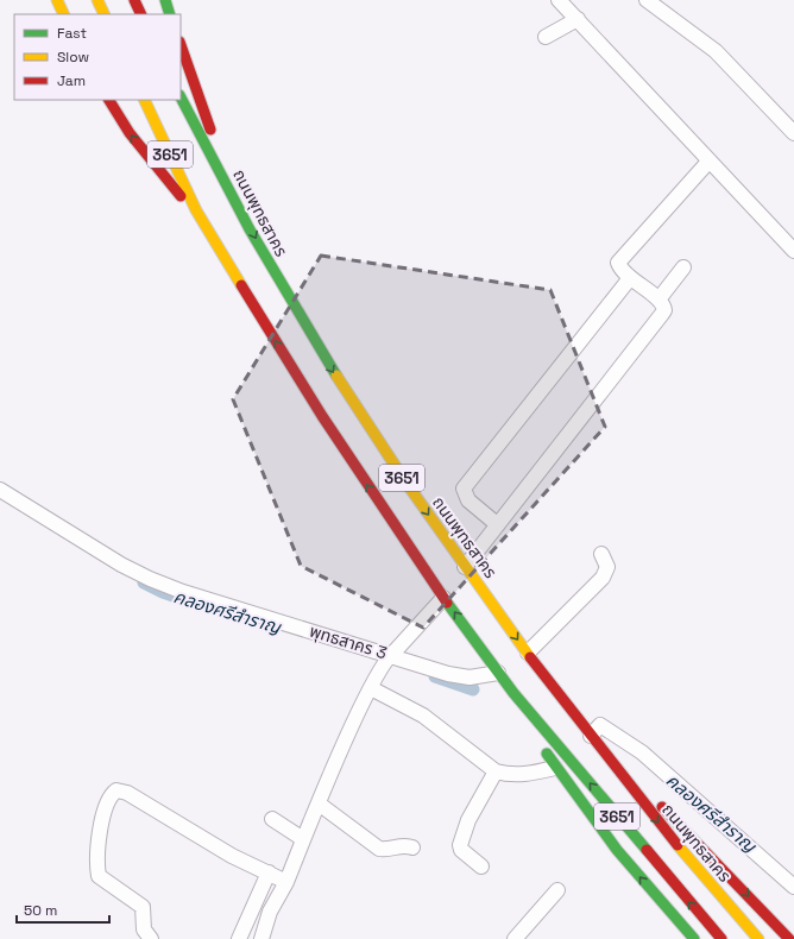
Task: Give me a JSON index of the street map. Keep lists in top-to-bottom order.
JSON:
{
  "streets": {
    "main road": ["3651", "ถนนพุทธสาคร"],
    "street": ["พุทธสาคร 3"]
  },
  "crossings": [
    ["3651", "พุทธสาคร 3"]
  ],
  "water": ["คลองศรีสำราญ"],
  "legend": ["Fast", "Slow", "Jam"],
  "scale_bar": "50 m"
}
